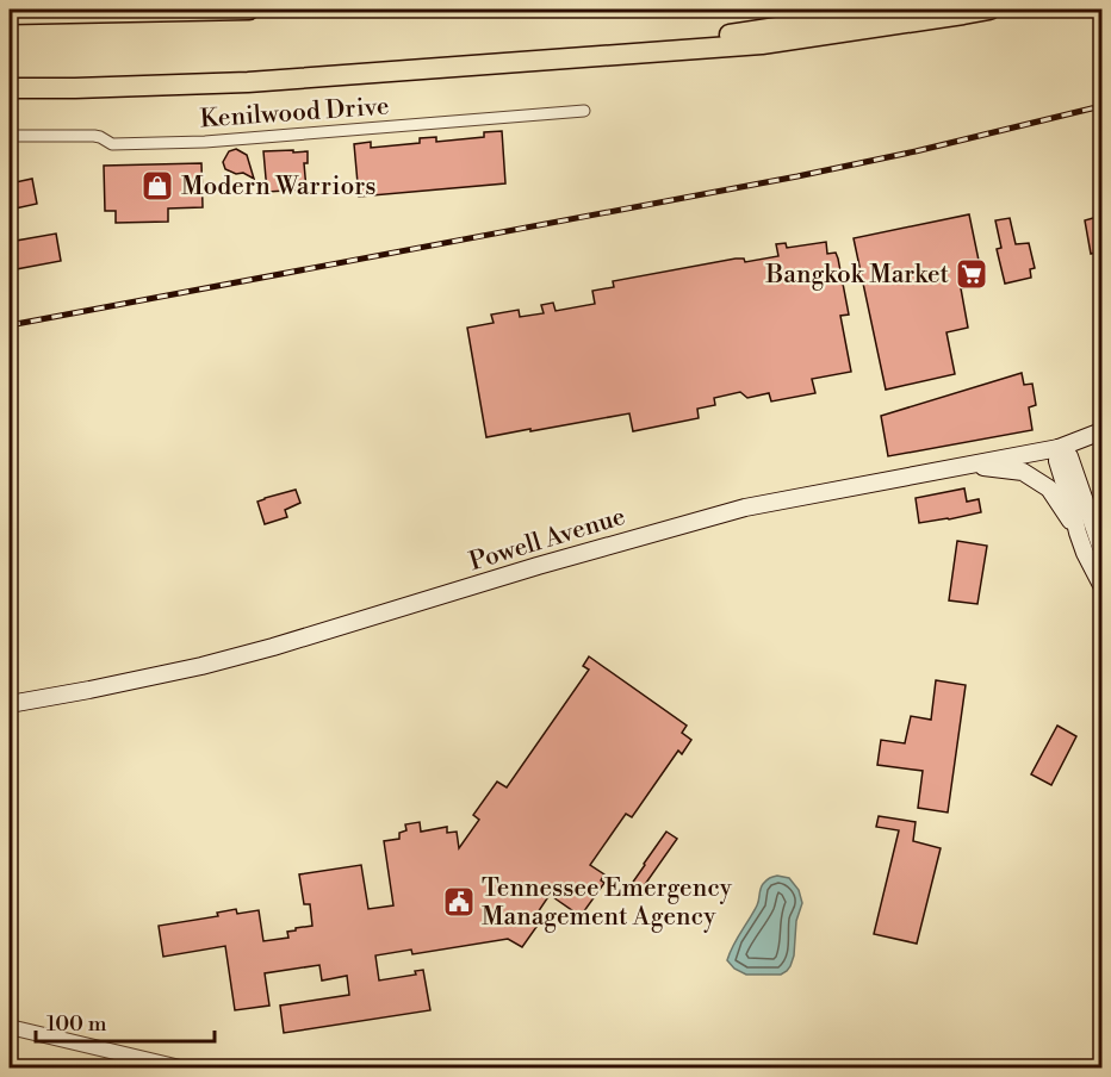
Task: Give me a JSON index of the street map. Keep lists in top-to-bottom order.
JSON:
{
  "streets": {
    "main road": ["Powell Avenue"],
    "street": ["Kenilwood Drive"]
  },
  "places": {
    "shop": ["Modern Warriors"],
    "supermarket": ["Bangkok Market"],
    "public building": ["Tennessee Emergency Management Agency"]
  },
  "scale_bar": "100 m"
}
